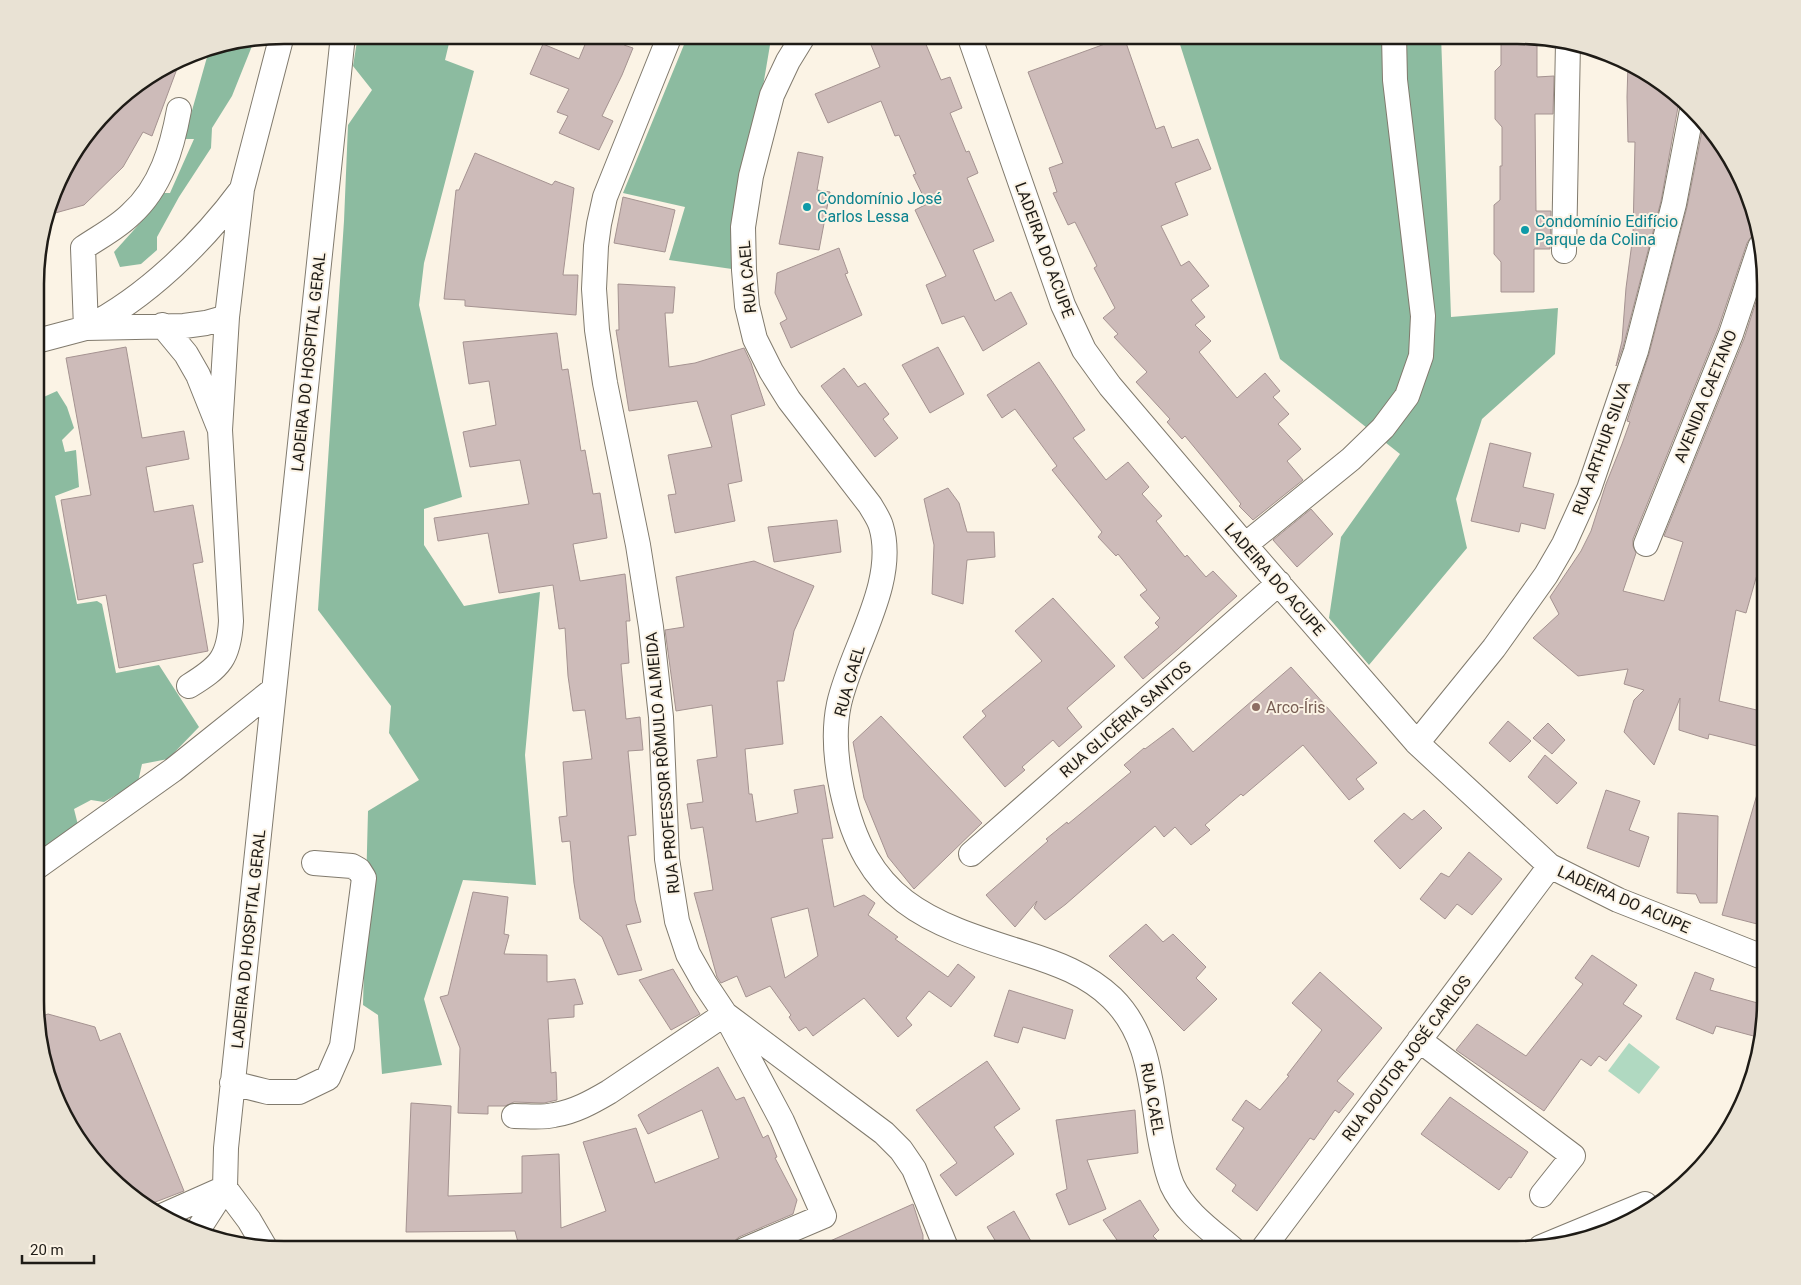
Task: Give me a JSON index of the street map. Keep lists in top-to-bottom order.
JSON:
{
  "streets": {
    "street": [
      "LADEIRA DO ACUPE",
      "RUA CAEL",
      "LADEIRA DO HOSPITAL GERAL",
      "AVENIDA CAETANO",
      "RUA ARTHUR SILVA",
      "RUA GLICÉRIA SANTOS",
      "RUA PROFESSOR RÔMULO ALMEIDA",
      "RUA DOUTOR JOSÉ CARLOS"
    ]
  },
  "crossings": [
    ["LADEIRA DO ACUPE", "RUA ARTHUR SILVA"],
    ["LADEIRA DO ACUPE", "RUA GLICÉRIA SANTOS"],
    ["LADEIRA DO ACUPE", "RUA DOUTOR JOSÉ CARLOS"]
  ],
  "places": ["Condomínio José Carlos Lessa", "Condomínio Edifício Parque da Colina", "Arco-Íris"],
  "scale_bar": "20 m"
}
